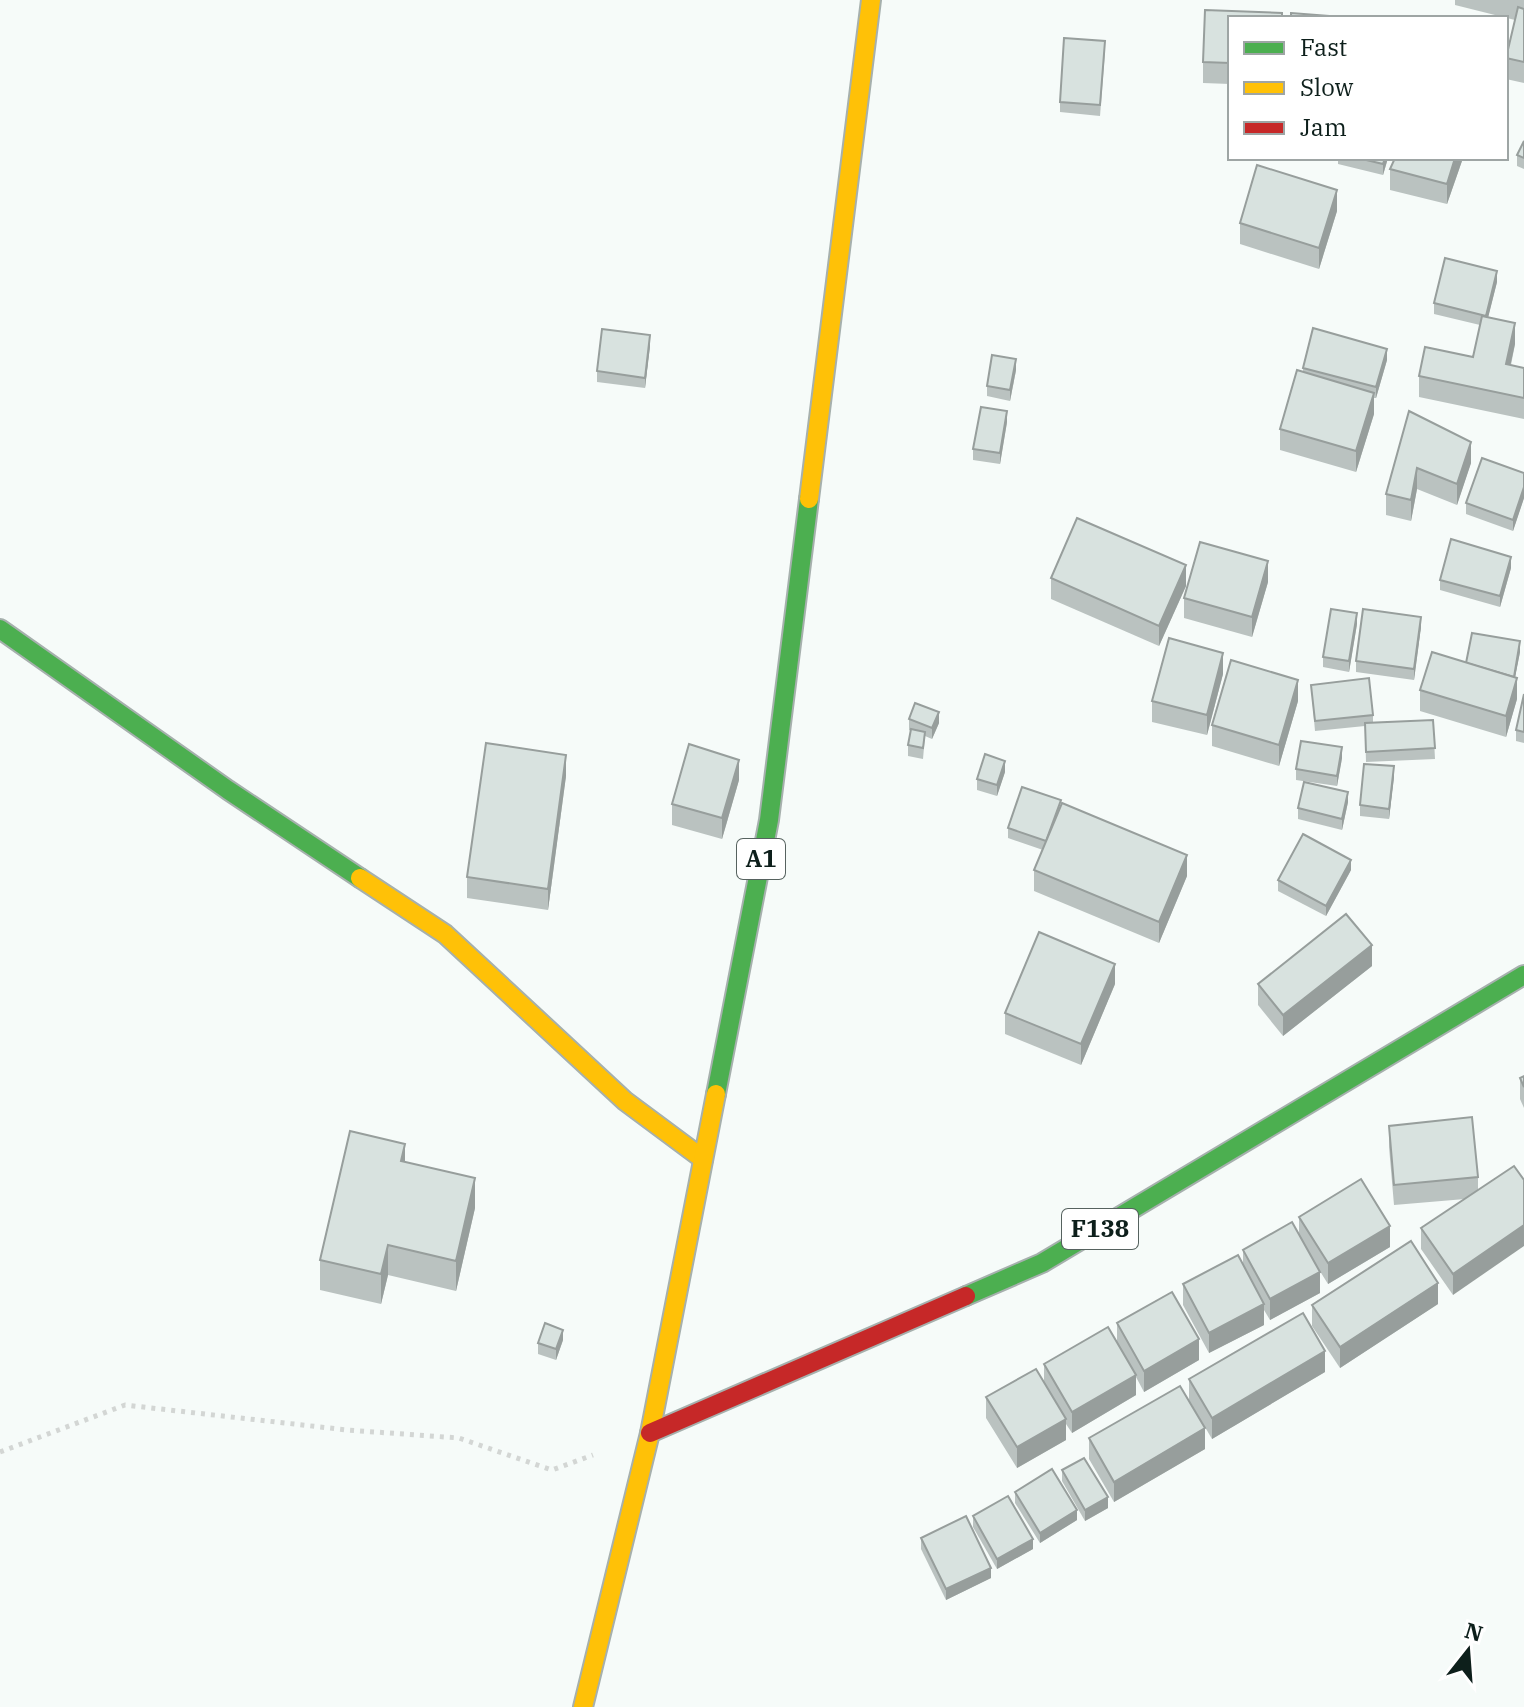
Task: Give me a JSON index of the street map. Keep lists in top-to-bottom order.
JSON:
{
  "streets": {
    "main road": ["A1", "F138"]
  },
  "crossings": [
    ["A1", "F138"]
  ],
  "legend": ["Fast", "Slow", "Jam"],
  "north": "top"
}
